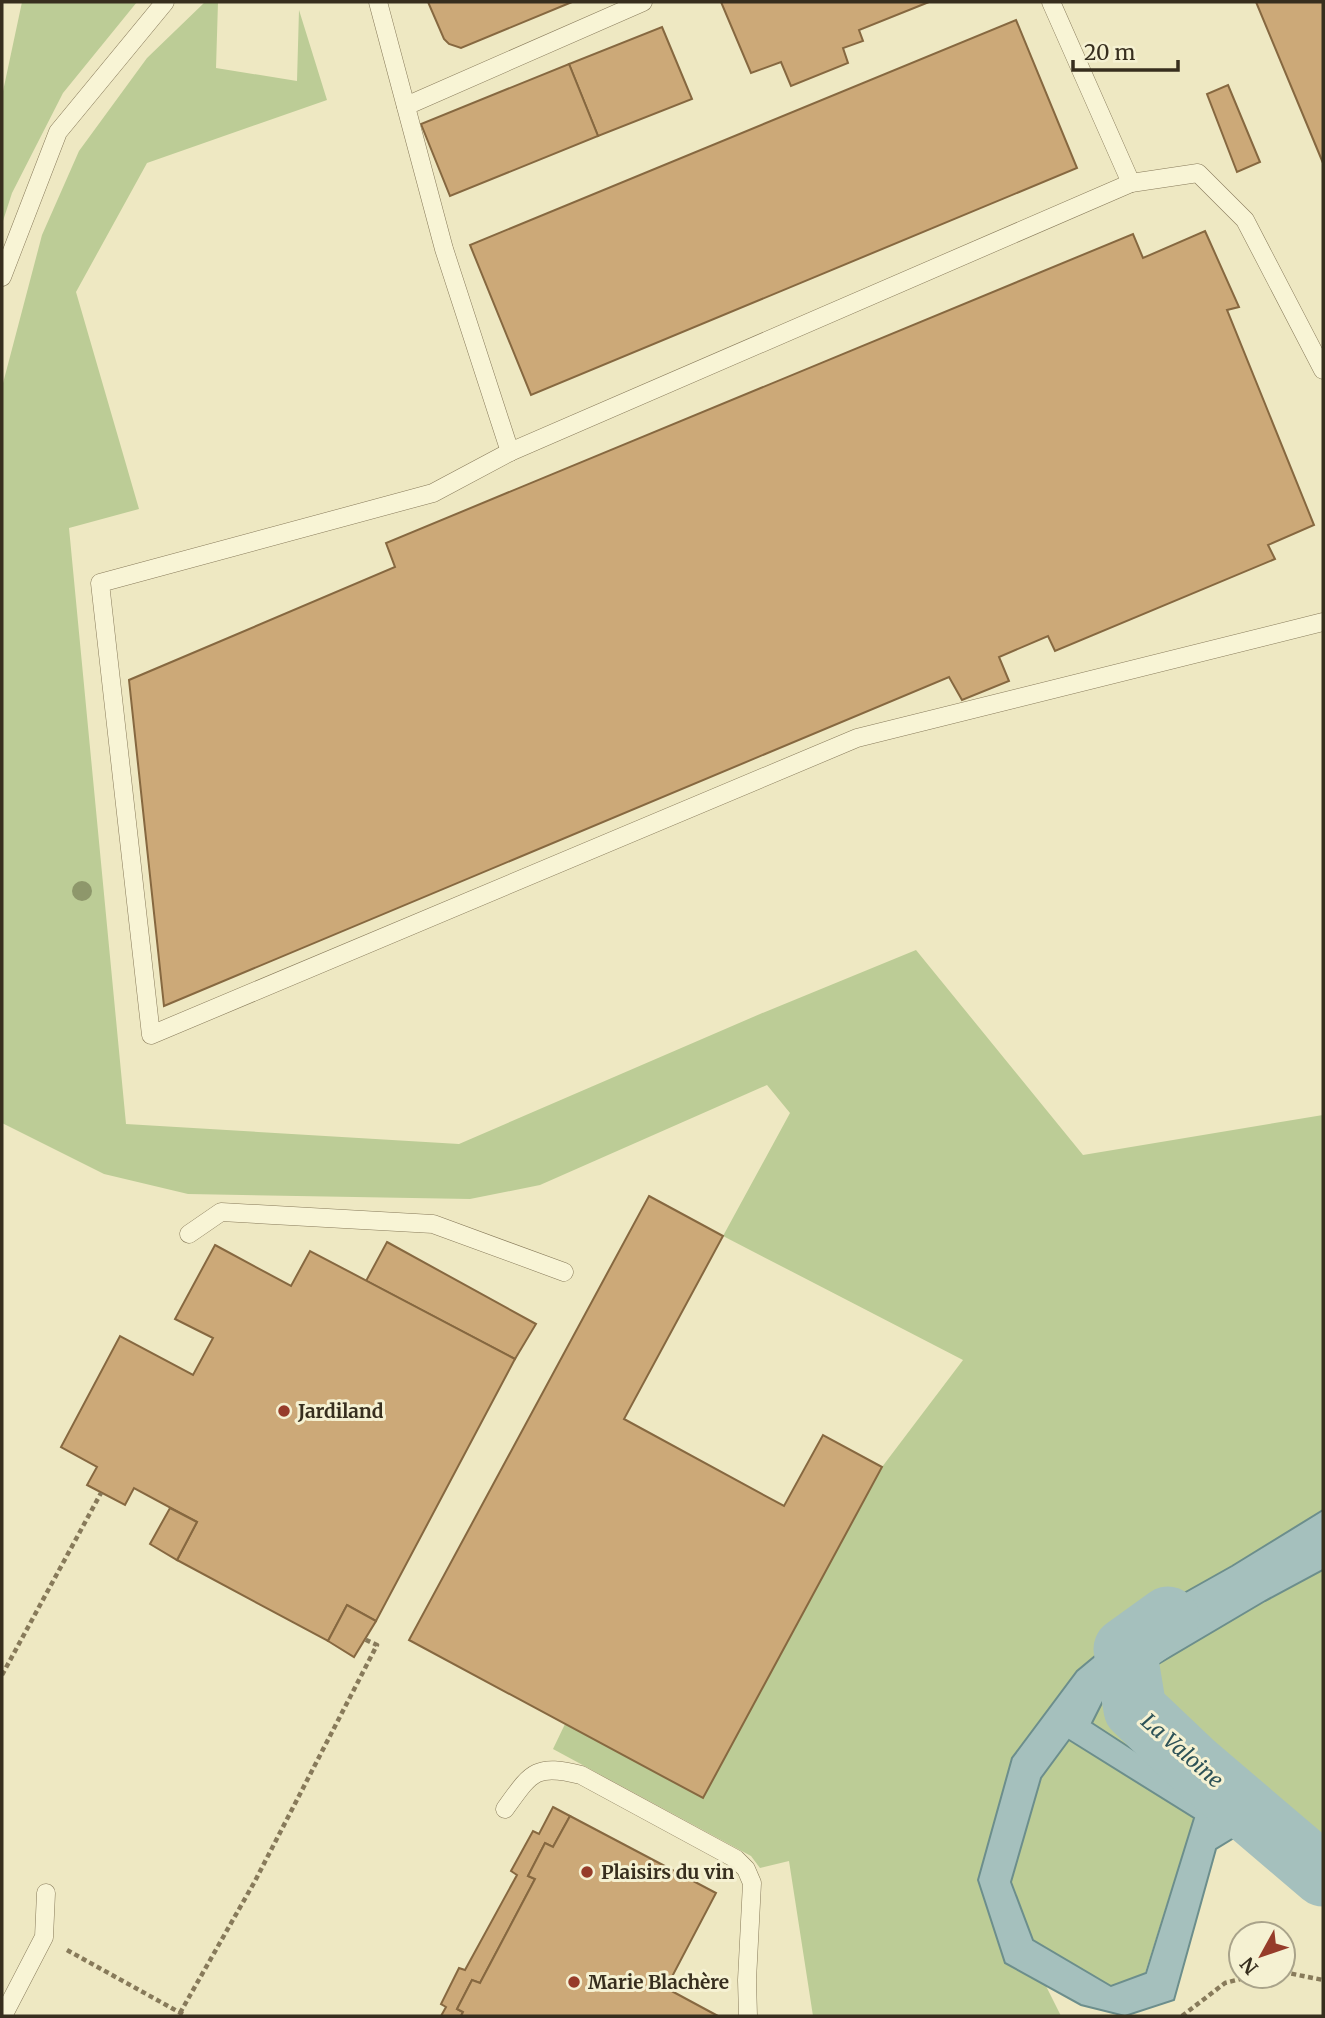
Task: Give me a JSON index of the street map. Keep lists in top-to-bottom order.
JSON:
{
  "water": ["La Valoine"],
  "places": ["Jardiland", "Plaisirs du vin", "Marie Blachère"],
  "scale_bar": "20 m",
  "north": "bottom left"
}
